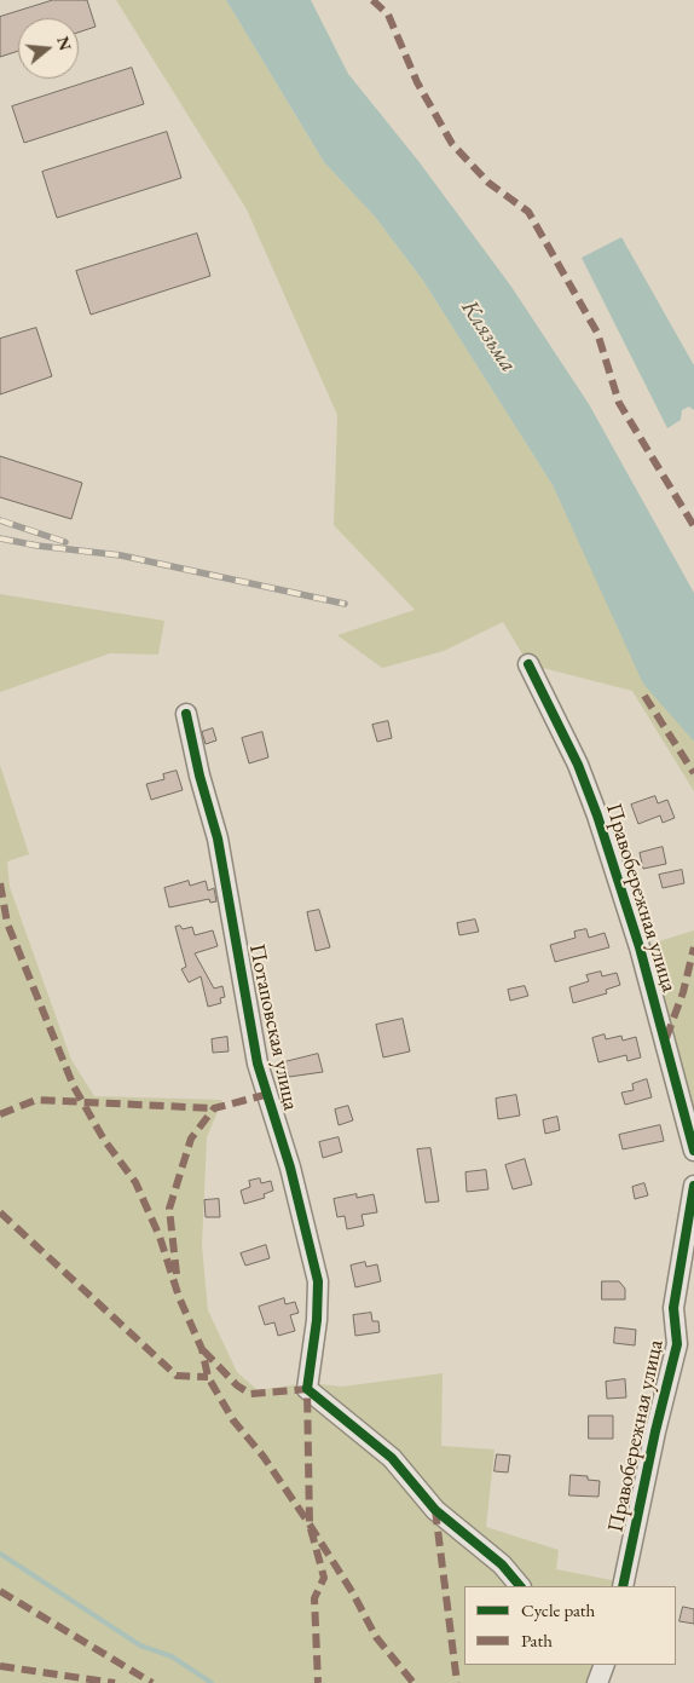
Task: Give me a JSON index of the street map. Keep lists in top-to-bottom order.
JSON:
{
  "streets": {
    "street": ["Правобережная улица", "Потаповская улица"]
  },
  "water": ["Клязьма"],
  "legend": ["Cycle path", "Path"],
  "north": "right"
}
